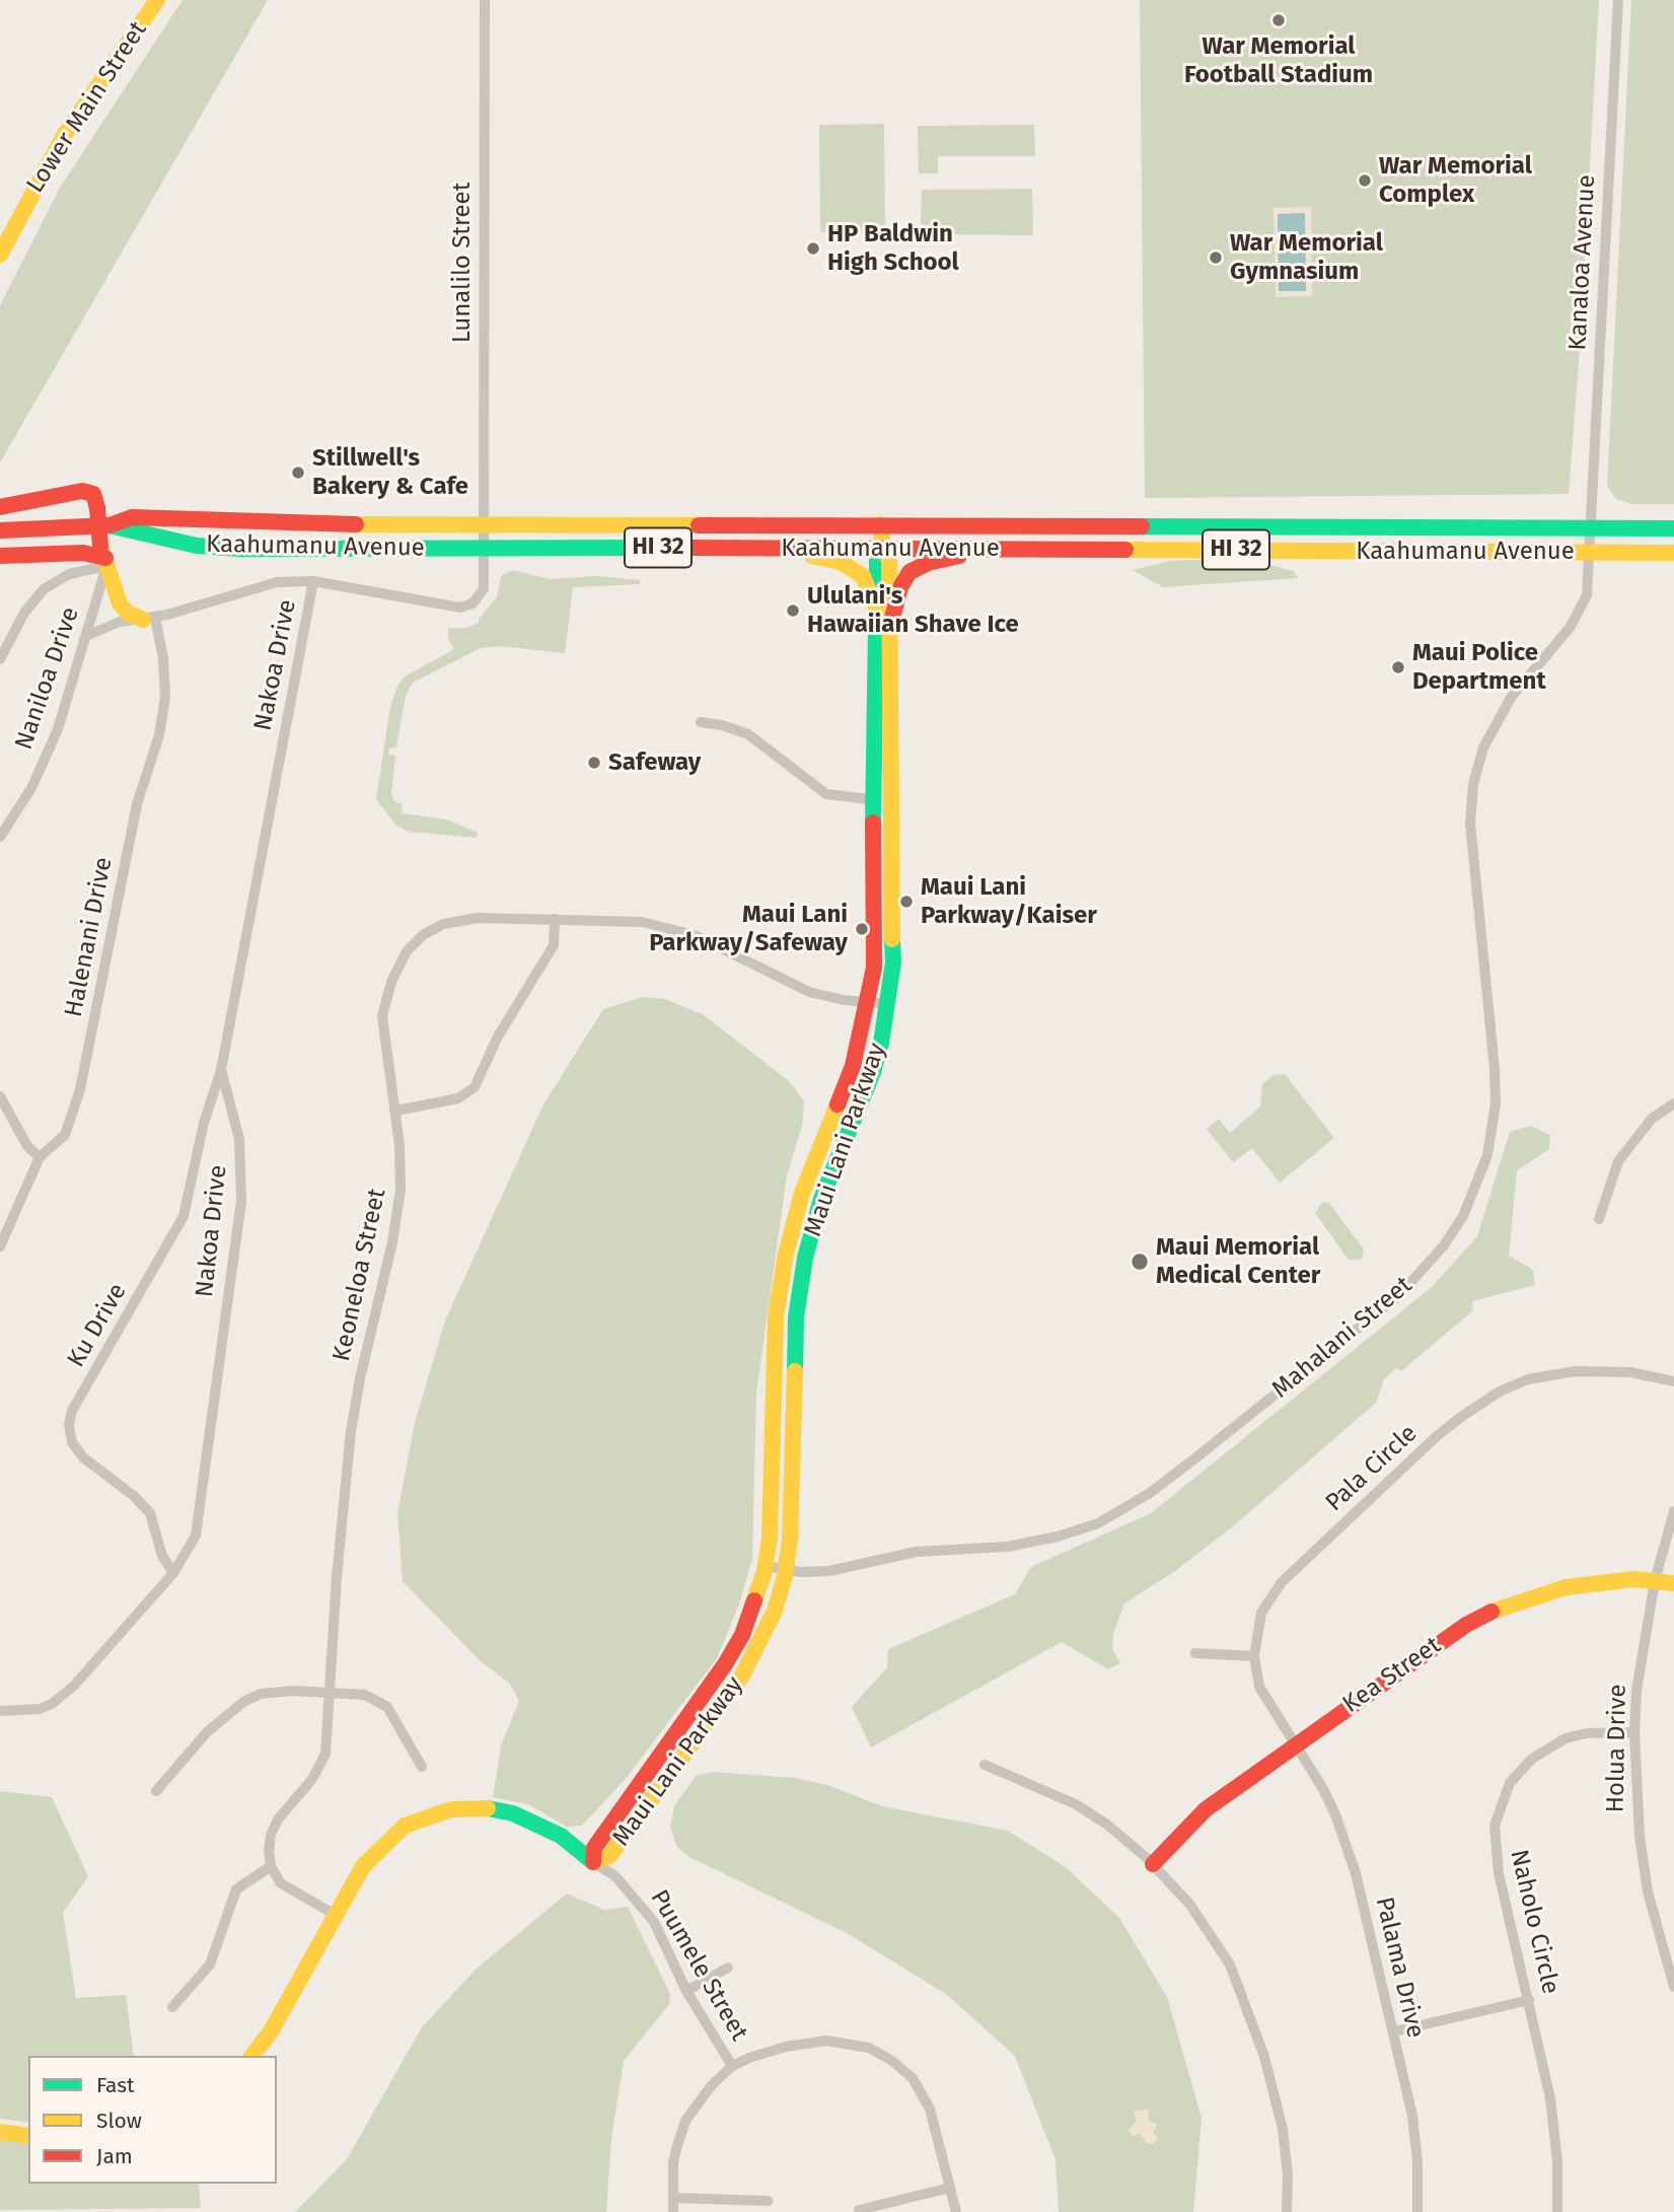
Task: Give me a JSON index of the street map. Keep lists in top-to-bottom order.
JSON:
{
  "streets": {
    "main road": [
      "Lower Main Street",
      "Kaahumanu Avenue",
      "HI 32",
      "Maui Lani Parkway",
      "Kea Street"
    ],
    "street": [
      "Lunalilo Street",
      "Kanaloa Avenue",
      "Nakoa Drive",
      "Naniloa Drive",
      "Halenani Drive",
      "Keoneloa Street",
      "Ku Drive",
      "Mahalani Street",
      "Pala Circle",
      "Holua Drive",
      "Naholo Circle",
      "Puumele Street",
      "Palama Drive"
    ]
  },
  "crossings": [
    ["Lunalilo Street", "Kaahumanu Avenue"],
    ["Lunalilo Street", "Nakoa Drive"],
    ["Kanaloa Avenue", "Kaahumanu Avenue"],
    ["Kanaloa Avenue", "Mahalani Street"],
    ["Kaahumanu Avenue", "Maui Lani Parkway"],
    ["Kaahumanu Avenue", "Mahalani Street"],
    ["Nakoa Drive", "Ku Drive"],
    ["Maui Lani Parkway", "Keoneloa Street"],
    ["Maui Lani Parkway", "Mahalani Street"],
    ["Maui Lani Parkway", "Puumele Street"],
    ["Pala Circle", "Kea Street"],
    ["Pala Circle", "Palama Drive"],
    ["Kea Street", "Holua Drive"],
    ["Kea Street", "Palama Drive"],
    ["Holua Drive", "Naholo Circle"]
  ],
  "places": [
    "War Memorial Football Stadium",
    "War Memorial Complex",
    "HP Baldwin High School",
    "War Memorial Gymnasium",
    "Stillwell's Bakery & Cafe",
    "Ululani's Hawaiian Shave Ice",
    "Maui Police Department",
    "Safeway",
    "Maui Lani Parkway/Kaiser",
    "Maui Lani Parkway/Safeway",
    "Maui Memorial Medical Center"
  ],
  "legend": ["Fast", "Slow", "Jam"]
}
